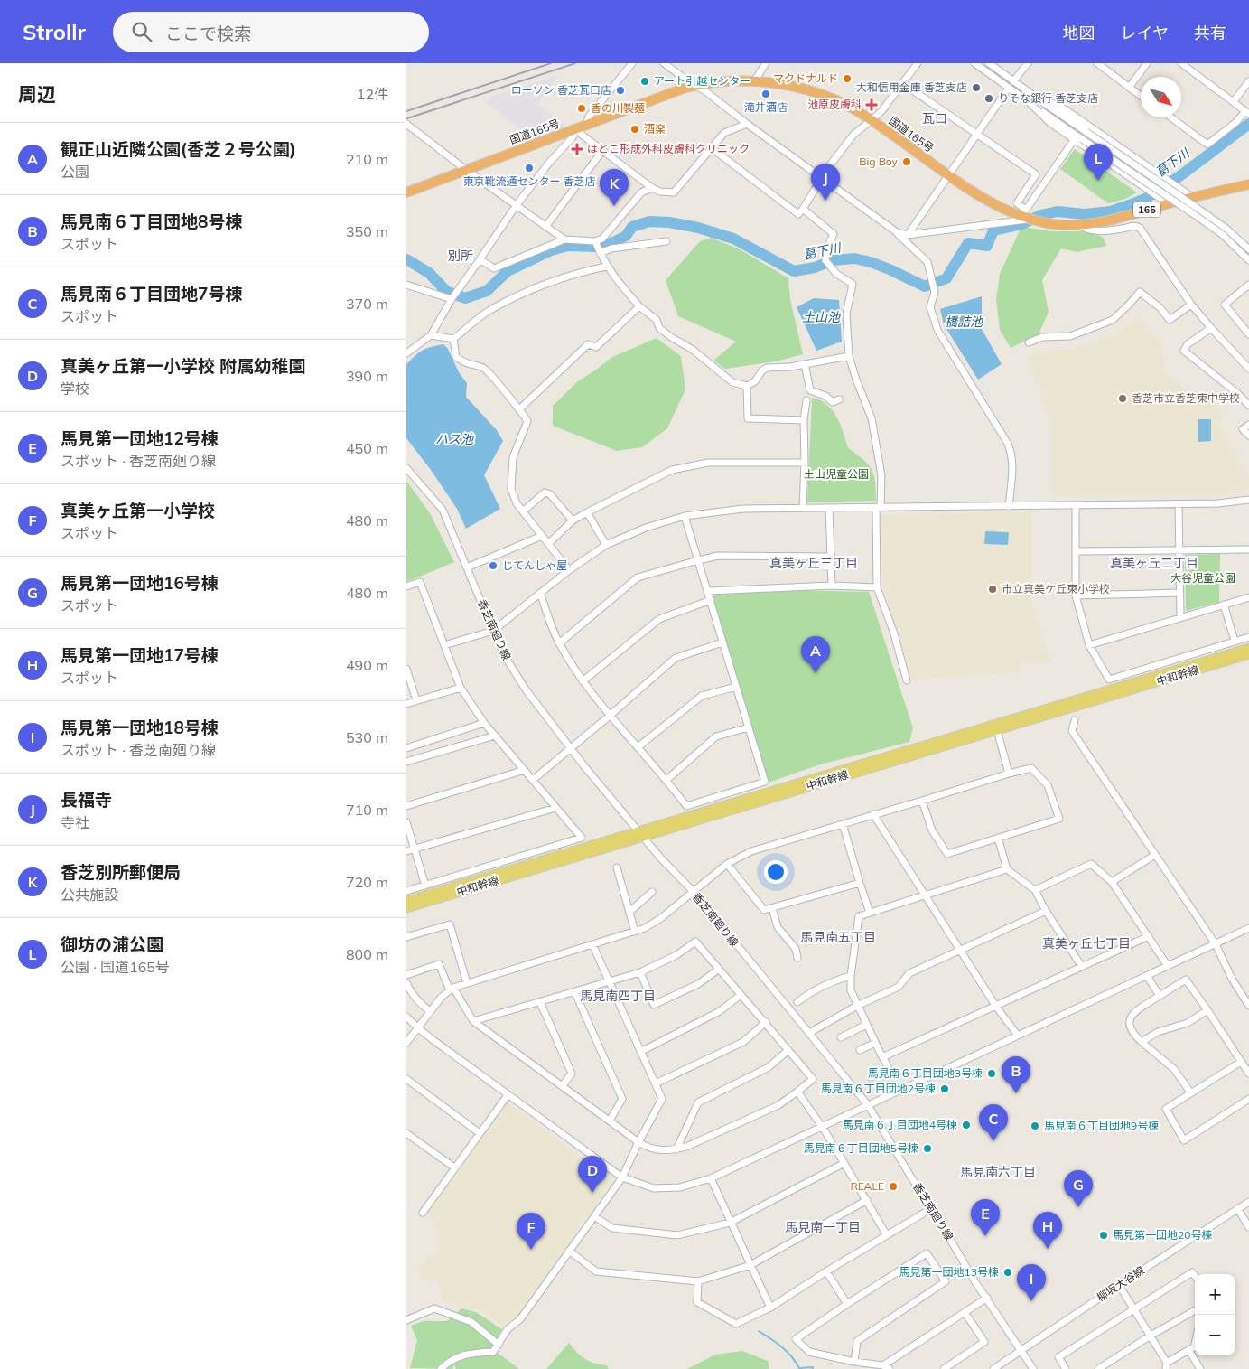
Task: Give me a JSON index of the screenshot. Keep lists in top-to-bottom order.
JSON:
{
  "streets": {
    "highway": ["国道165号", "165"],
    "main road": ["中和幹線"],
    "street": ["香芝南廻り線", "柳坂大谷線"]
  },
  "crossings": [
    ["香芝南廻り線", "中和幹線"],
    ["香芝南廻り線", "柳坂大谷線"]
  ],
  "districts": [
    "瓦口",
    "別所",
    "真美ヶ丘三丁目",
    "真美ヶ丘二丁目",
    "馬見南五丁目",
    "真美ヶ丘七丁目",
    "馬見南四丁目",
    "馬見南六丁目",
    "馬見南一丁目"
  ],
  "water": [
    "葛下川",
    "土山池",
    "橋詰池",
    "ハス池"
  ],
  "parks": ["土山児童公園", "大谷児童公園"],
  "places": {
    "other": [
      "マクドナルド",
      "アート引越センター",
      "大和信用金庫 香芝支店",
      "ローソン 香芝瓦口店",
      "滝井酒店",
      "りそな銀行 香芝支店",
      "香の川製麺",
      "酒楽",
      "Big Boy",
      "東京靴流通センター 香芝店",
      "香芝市立香芝東中学校",
      "じてんしゃ屋",
      "市立真美ケ丘東小学校",
      "馬見南６丁目団地3号棟",
      "馬見南６丁目団地2号棟",
      "馬見南６丁目団地4号棟",
      "馬見南６丁目団地9号棟",
      "馬見南６丁目団地5号棟",
      "REALE",
      "馬見第一団地20号棟",
      "馬見第一団地13号棟"
    ],
    "health": ["池原皮膚科", "はとこ形成外科皮膚科クリニック"]
  },
  "north": "bottom right",
  "page": {
    "header": "Strollr",
    "search": "ここで検索",
    "nav": ["地図", "レイヤ", "共有"],
    "heading": ["周辺", "12件"],
    "list": [
      {
        "mark": "A",
        "name": "観正山近隣公園(香芝２号公園)",
        "note": "公園",
        "value": "210 m"
      },
      {
        "mark": "B",
        "name": "馬見南６丁目団地8号棟",
        "note": "スポット",
        "value": "350 m"
      },
      {
        "mark": "C",
        "name": "馬見南６丁目団地7号棟",
        "note": "スポット",
        "value": "370 m"
      },
      {
        "mark": "D",
        "name": "真美ヶ丘第一小学校 附属幼稚園",
        "note": "学校",
        "value": "390 m"
      },
      {
        "mark": "E",
        "name": "馬見第一団地12号棟",
        "note": "スポット · 香芝南廻り線",
        "value": "450 m"
      },
      {
        "mark": "F",
        "name": "真美ヶ丘第一小学校",
        "note": "スポット",
        "value": "480 m"
      },
      {
        "mark": "G",
        "name": "馬見第一団地16号棟",
        "note": "スポット",
        "value": "480 m"
      },
      {
        "mark": "H",
        "name": "馬見第一団地17号棟",
        "note": "スポット",
        "value": "490 m"
      },
      {
        "mark": "I",
        "name": "馬見第一団地18号棟",
        "note": "スポット · 香芝南廻り線",
        "value": "530 m"
      },
      {
        "mark": "J",
        "name": "長福寺",
        "note": "寺社",
        "value": "710 m"
      },
      {
        "mark": "K",
        "name": "香芝別所郵便局",
        "note": "公共施設",
        "value": "720 m"
      },
      {
        "mark": "L",
        "name": "御坊の浦公園",
        "note": "公園 · 国道165号",
        "value": "800 m"
      }
    ],
    "pins": [
      "L",
      "J",
      "K",
      "A",
      "B",
      "C",
      "D",
      "G",
      "E",
      "H",
      "F",
      "I"
    ],
    "map_buttons": ["+", "−"]
  }
}
